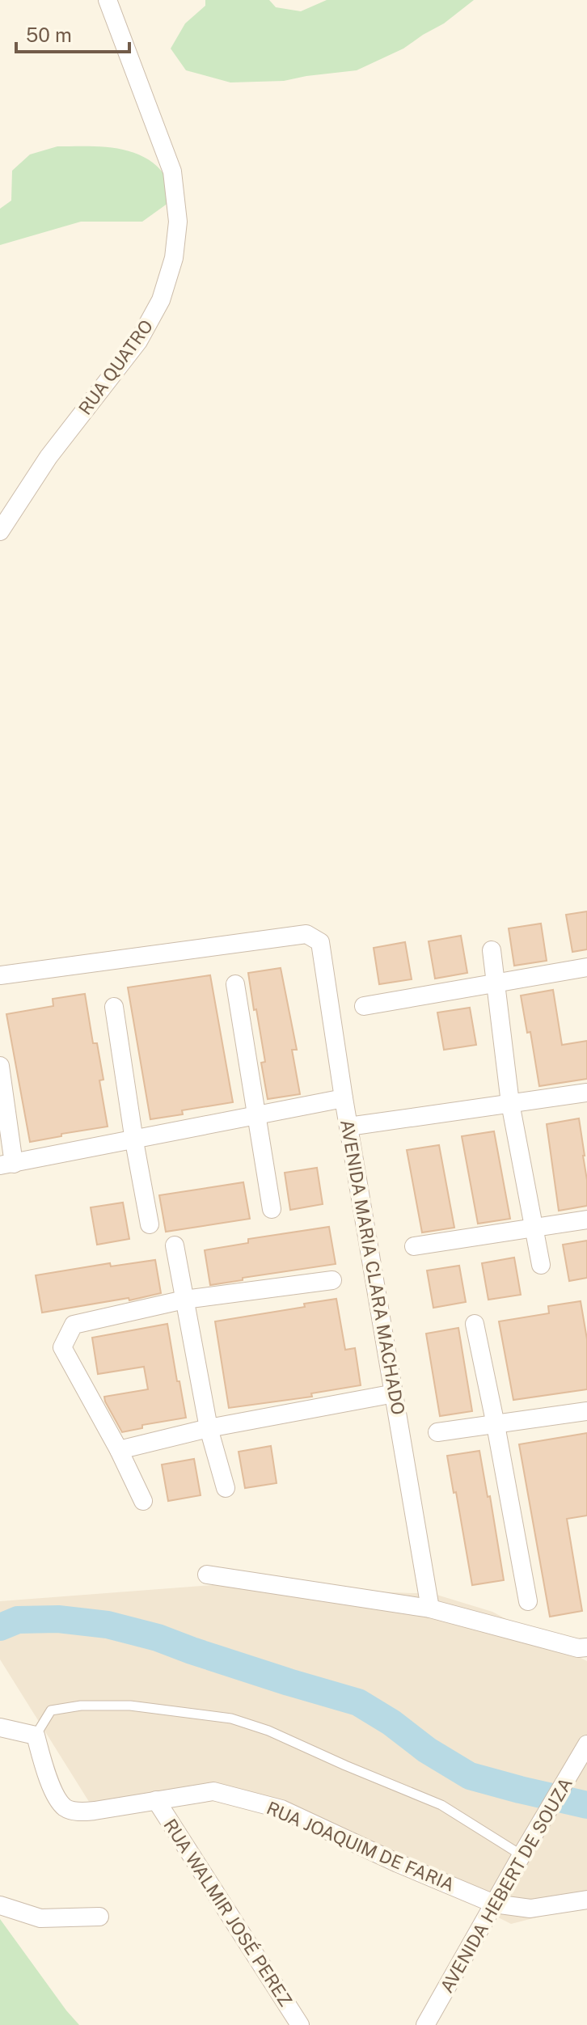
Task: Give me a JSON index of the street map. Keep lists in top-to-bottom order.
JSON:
{
  "streets": {
    "street": [
      "RUA QUATRO",
      "AVENIDA MARIA CLARA MACHADO",
      "RUA JOAQUIM DE FARIA",
      "AVENIDA HEBERT DE SOUZA",
      "RUA WALMIR JOSÉ PEREZ"
    ]
  },
  "crossings": [
    ["RUA JOAQUIM DE FARIA", "AVENIDA HEBERT DE SOUZA"],
    ["RUA JOAQUIM DE FARIA", "RUA WALMIR JOSÉ PEREZ"]
  ],
  "scale_bar": "50 m"
}
